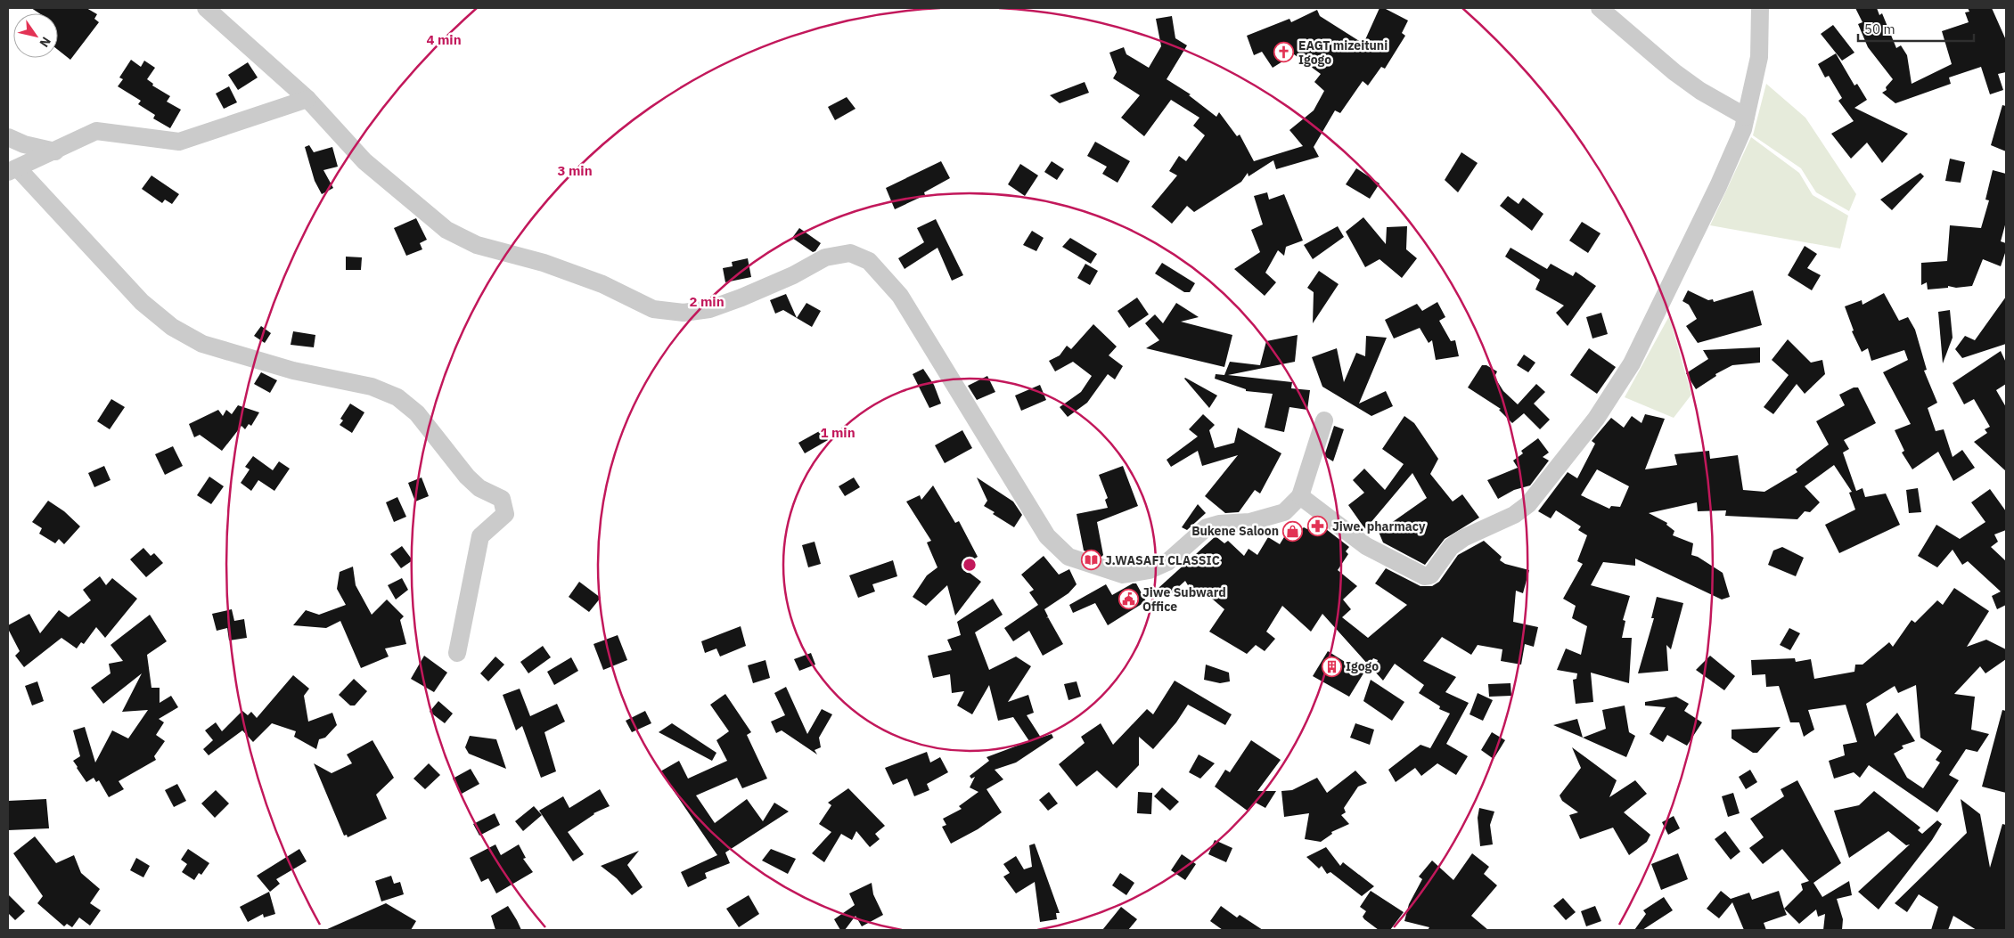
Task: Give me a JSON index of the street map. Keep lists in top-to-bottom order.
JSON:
{
  "places": {
    "church": ["EAGT mizeituni Igogo"],
    "pharmacy": ["Jiwe. pharmacy"],
    "shop": ["Bukene Saloon"],
    "library": ["J.WASAFI CLASSIC"],
    "public building": ["Jiwe Subward Office"],
    "building": ["Igogo"]
  },
  "scale_bar": "50 m",
  "north": "bottom right",
  "rings": [
    "4 min",
    "3 min",
    "2 min",
    "1 min"
  ]
}
